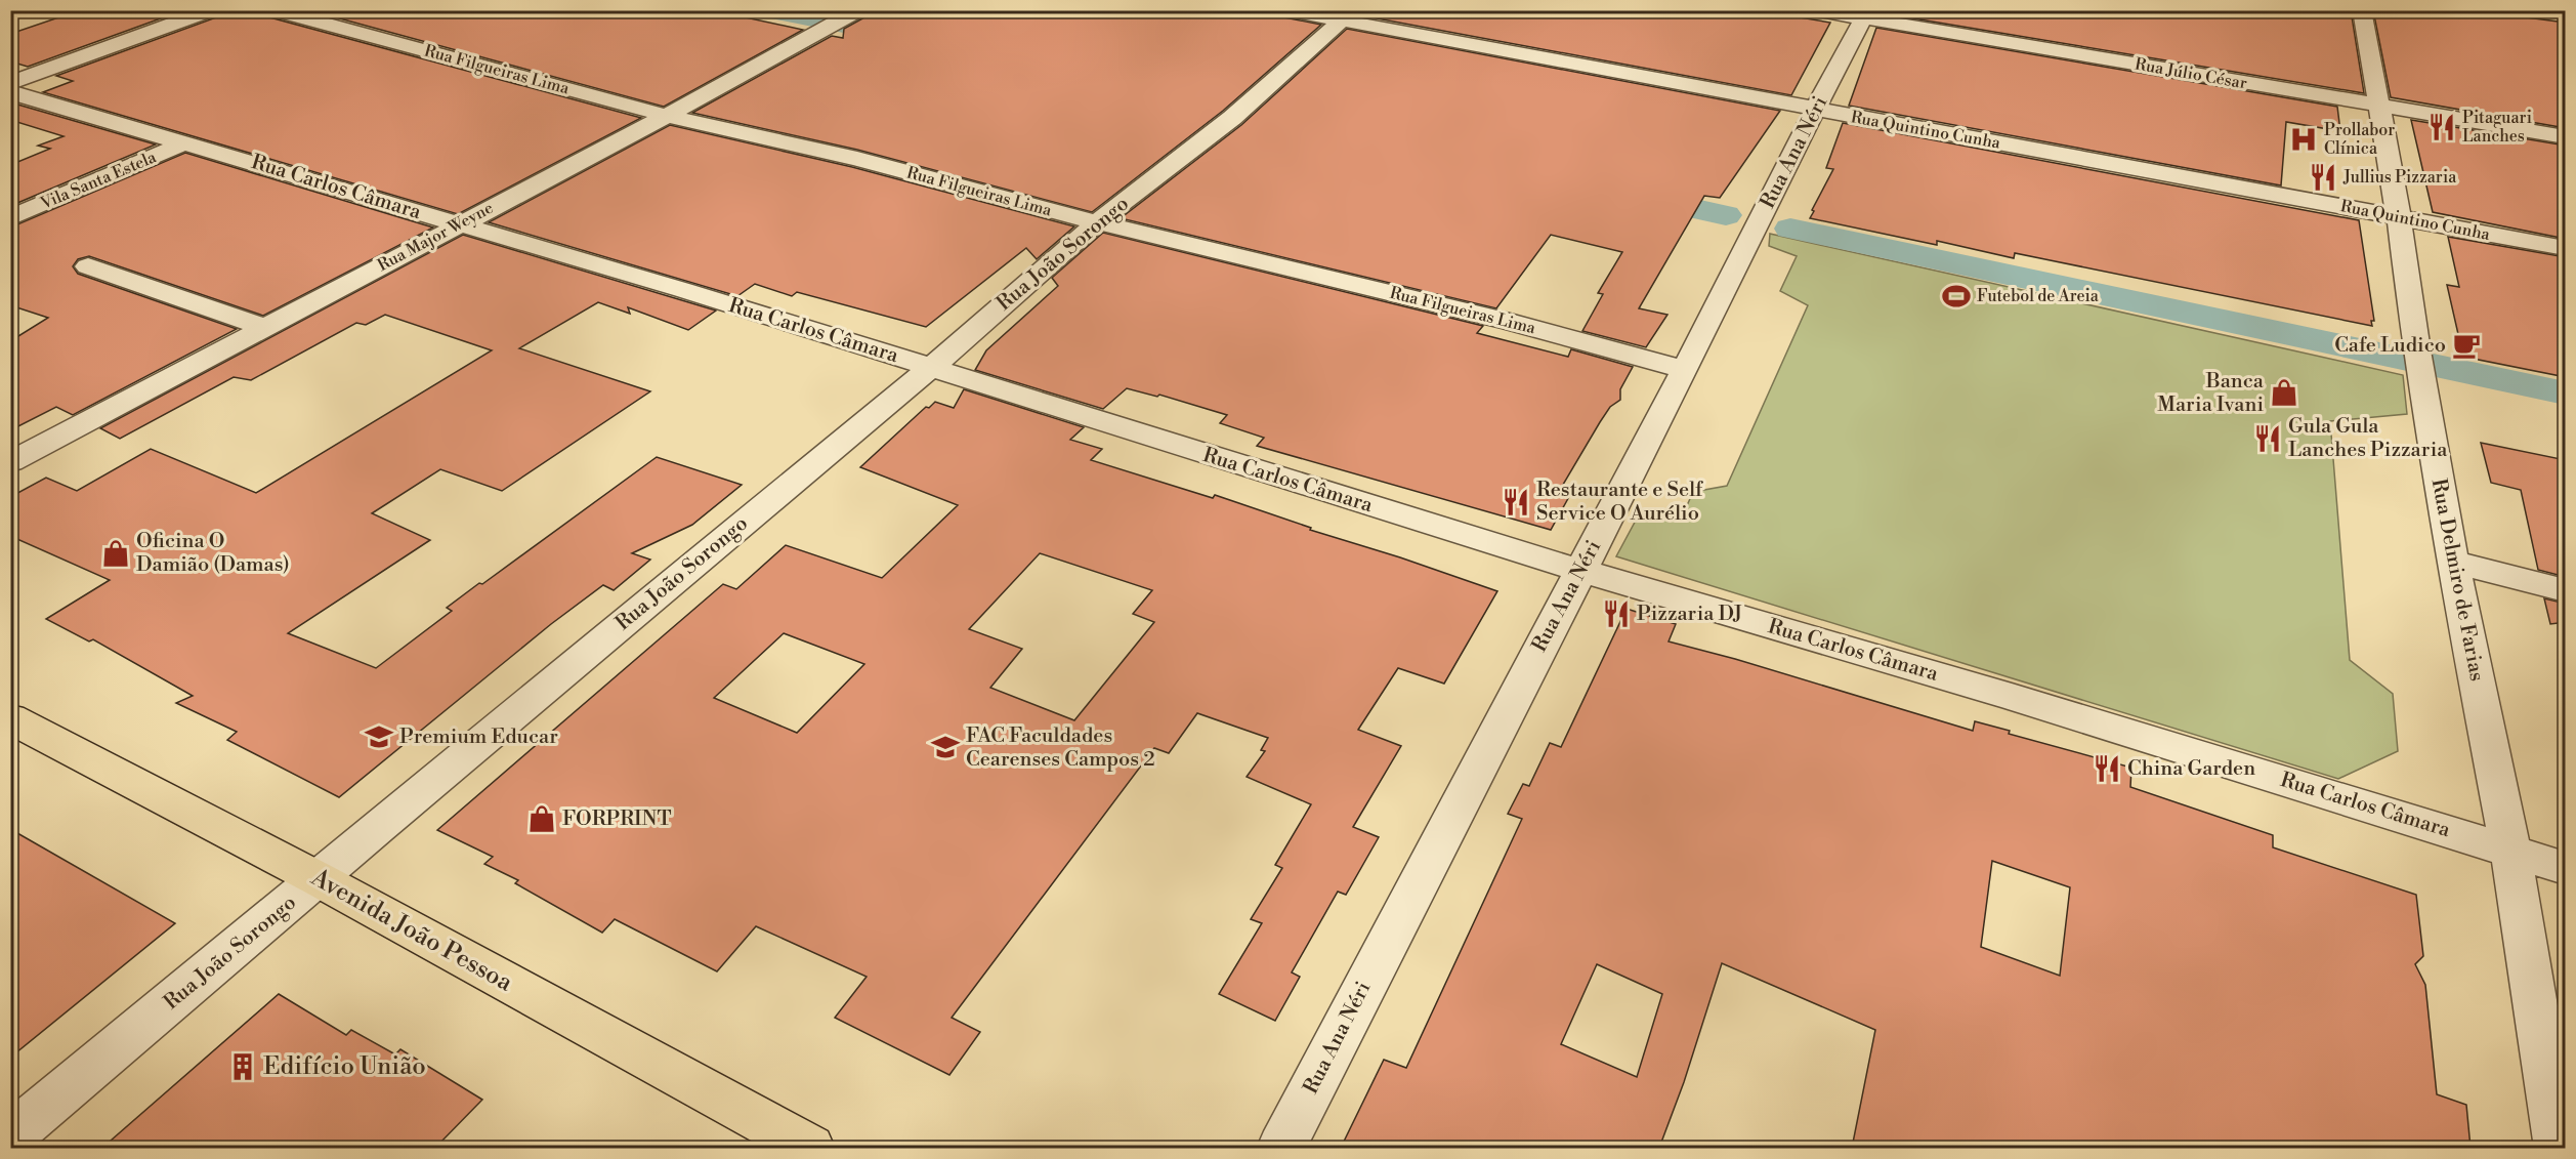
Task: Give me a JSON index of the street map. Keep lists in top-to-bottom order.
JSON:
{
  "streets": {
    "main road": ["Avenida João Pessoa"],
    "street": [
      "Rua Filgueiras Lima",
      "Rua Júlio César",
      "Rua Quintino Cunha",
      "Rua Ana Néri",
      "Vila Santa Estela",
      "Rua Carlos Câmara",
      "Rua Major Weyne",
      "Rua João Sorongo",
      "Rua Delmiro de Farias"
    ]
  },
  "crossings": [
    ["Rua Filgueiras Lima", "Rua Ana Néri"],
    ["Rua Filgueiras Lima", "Rua Major Weyne"],
    ["Rua Filgueiras Lima", "Rua João Sorongo"],
    ["Rua Júlio César", "Rua Ana Néri"],
    ["Rua Júlio César", "Rua Delmiro de Farias"],
    ["Rua Quintino Cunha", "Rua Ana Néri"],
    ["Rua Quintino Cunha", "Rua João Sorongo"],
    ["Rua Quintino Cunha", "Rua Delmiro de Farias"],
    ["Rua Ana Néri", "Rua Carlos Câmara"],
    ["Vila Santa Estela", "Rua Carlos Câmara"],
    ["Rua Carlos Câmara", "Rua Major Weyne"],
    ["Rua Carlos Câmara", "Rua João Sorongo"],
    ["Rua Carlos Câmara", "Rua Delmiro de Farias"],
    ["Rua João Sorongo", "Avenida João Pessoa"]
  ],
  "places": {
    "restaurant": [
      "Pitaguari Lanches",
      "Jullius Pizzaria",
      "Gula Gula Lanches Pizzaria",
      "Restaurante e Self Service O Aurélio",
      "Pizzaria DJ",
      "China Garden"
    ],
    "hospital": ["Prollabor Clínica"],
    "sports": ["Futebol de Areia"],
    "cafe": ["Cafe Ludico"],
    "shop": ["Banca Maria Ivani", "Oficina O Damião (Damas)", "FORPRINT"],
    "school or university": ["Premium Educar", "FAC Faculdades Cearenses Campos 2"],
    "building": ["Edifício União"]
  }
}
